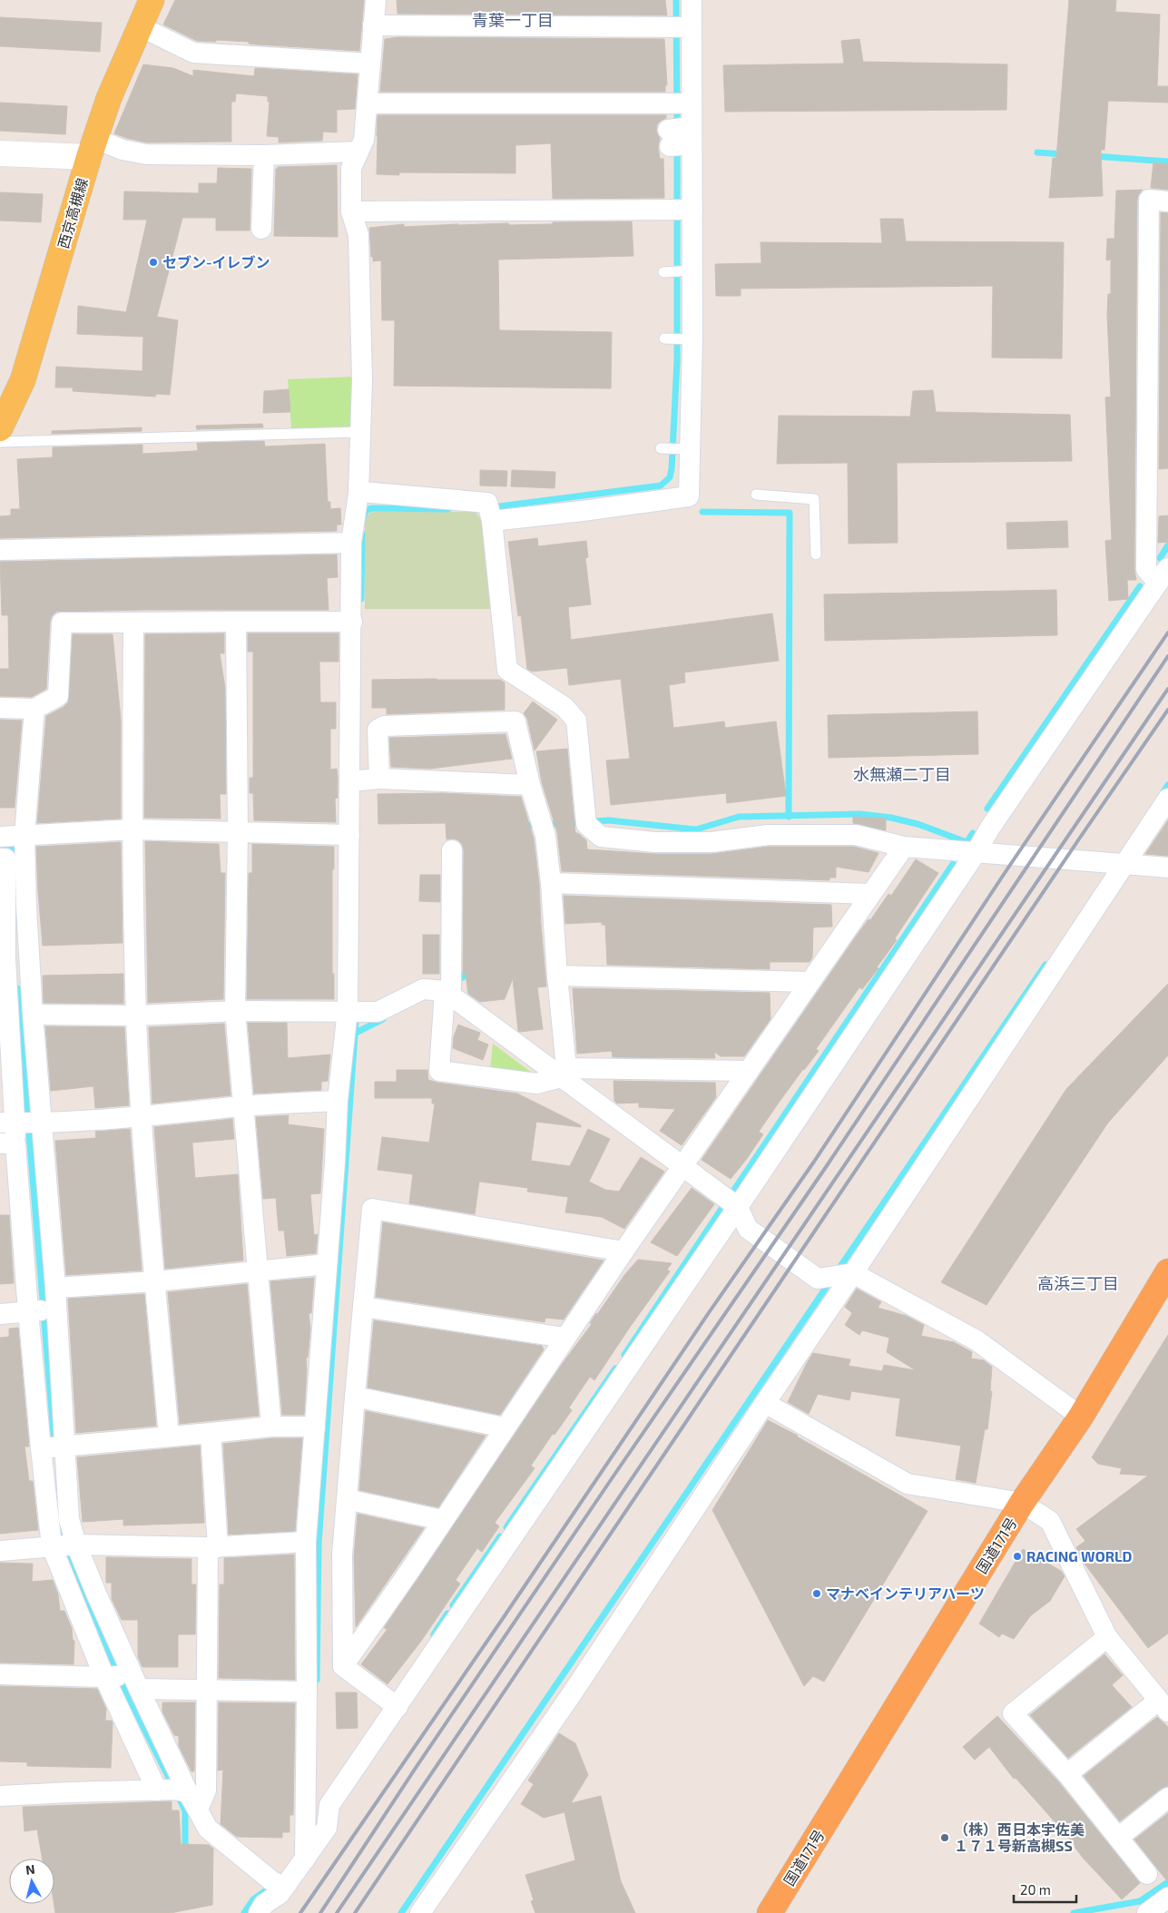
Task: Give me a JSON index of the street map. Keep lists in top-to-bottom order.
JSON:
{
  "streets": {
    "highway": ["国道171号"],
    "main road": ["西京高槻線"]
  },
  "districts": ["青葉一丁目", "水無瀬二丁目", "高浜三丁目"],
  "places": [
    "セブン-イレブン",
    "RACING WORLD",
    "マナベインテリアハーツ",
    "（株）西日本宇佐美 １７１号新高槻SS"
  ],
  "scale_bar": "20 m",
  "north": "top"
}
